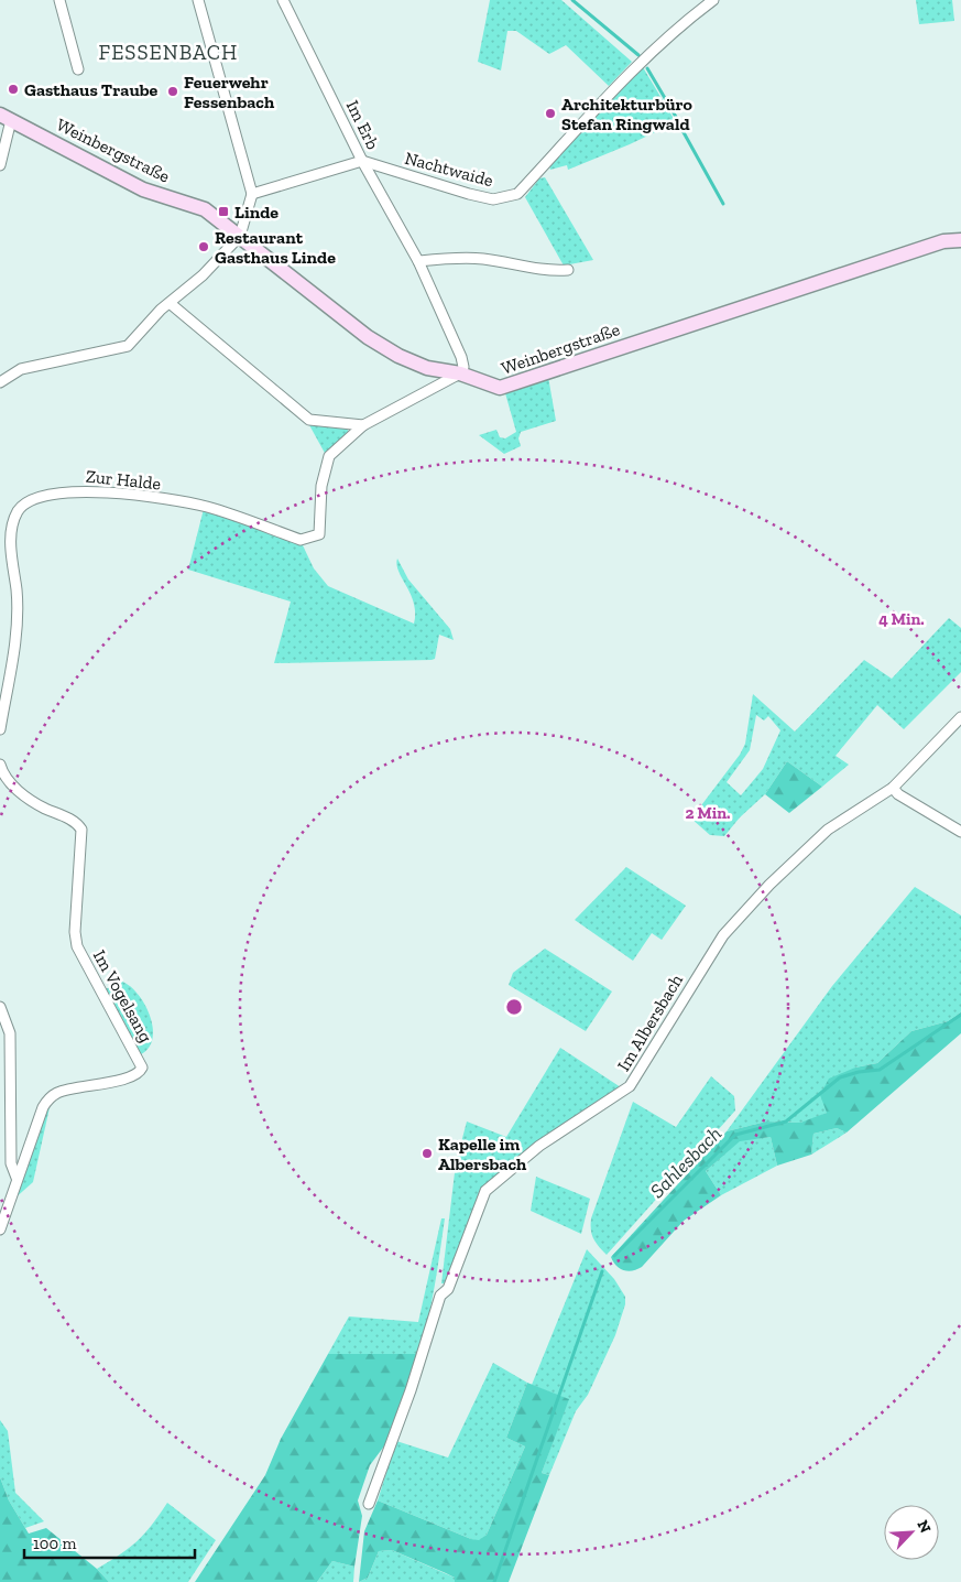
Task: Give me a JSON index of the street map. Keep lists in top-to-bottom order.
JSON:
{
  "streets": {
    "street": [
      "Im Erb",
      "Weinbergstraße",
      "Nachtwaide",
      "Zur Halde",
      "Im Vogelsang",
      "Im Albersbach"
    ]
  },
  "crossings": [
    ["Im Erb", "Weinbergstraße"],
    ["Im Erb", "Nachtwaide"],
    ["Im Erb", "Zur Halde"],
    ["Weinbergstraße", "Zur Halde"]
  ],
  "districts": ["FESSENBACH"],
  "water": ["Sahlesbach"],
  "places": {
    "other": [
      "Gasthaus Traube",
      "Feuerwehr Fessenbach",
      "Architekturbüro Stefan Ringwald",
      "Restaurant Gasthaus Linde",
      "Kapelle im Albersbach"
    ],
    "transit": ["Linde"]
  },
  "scale_bar": "100 m",
  "north": "top right",
  "rings": ["4 Min.", "2 Min."]
}
